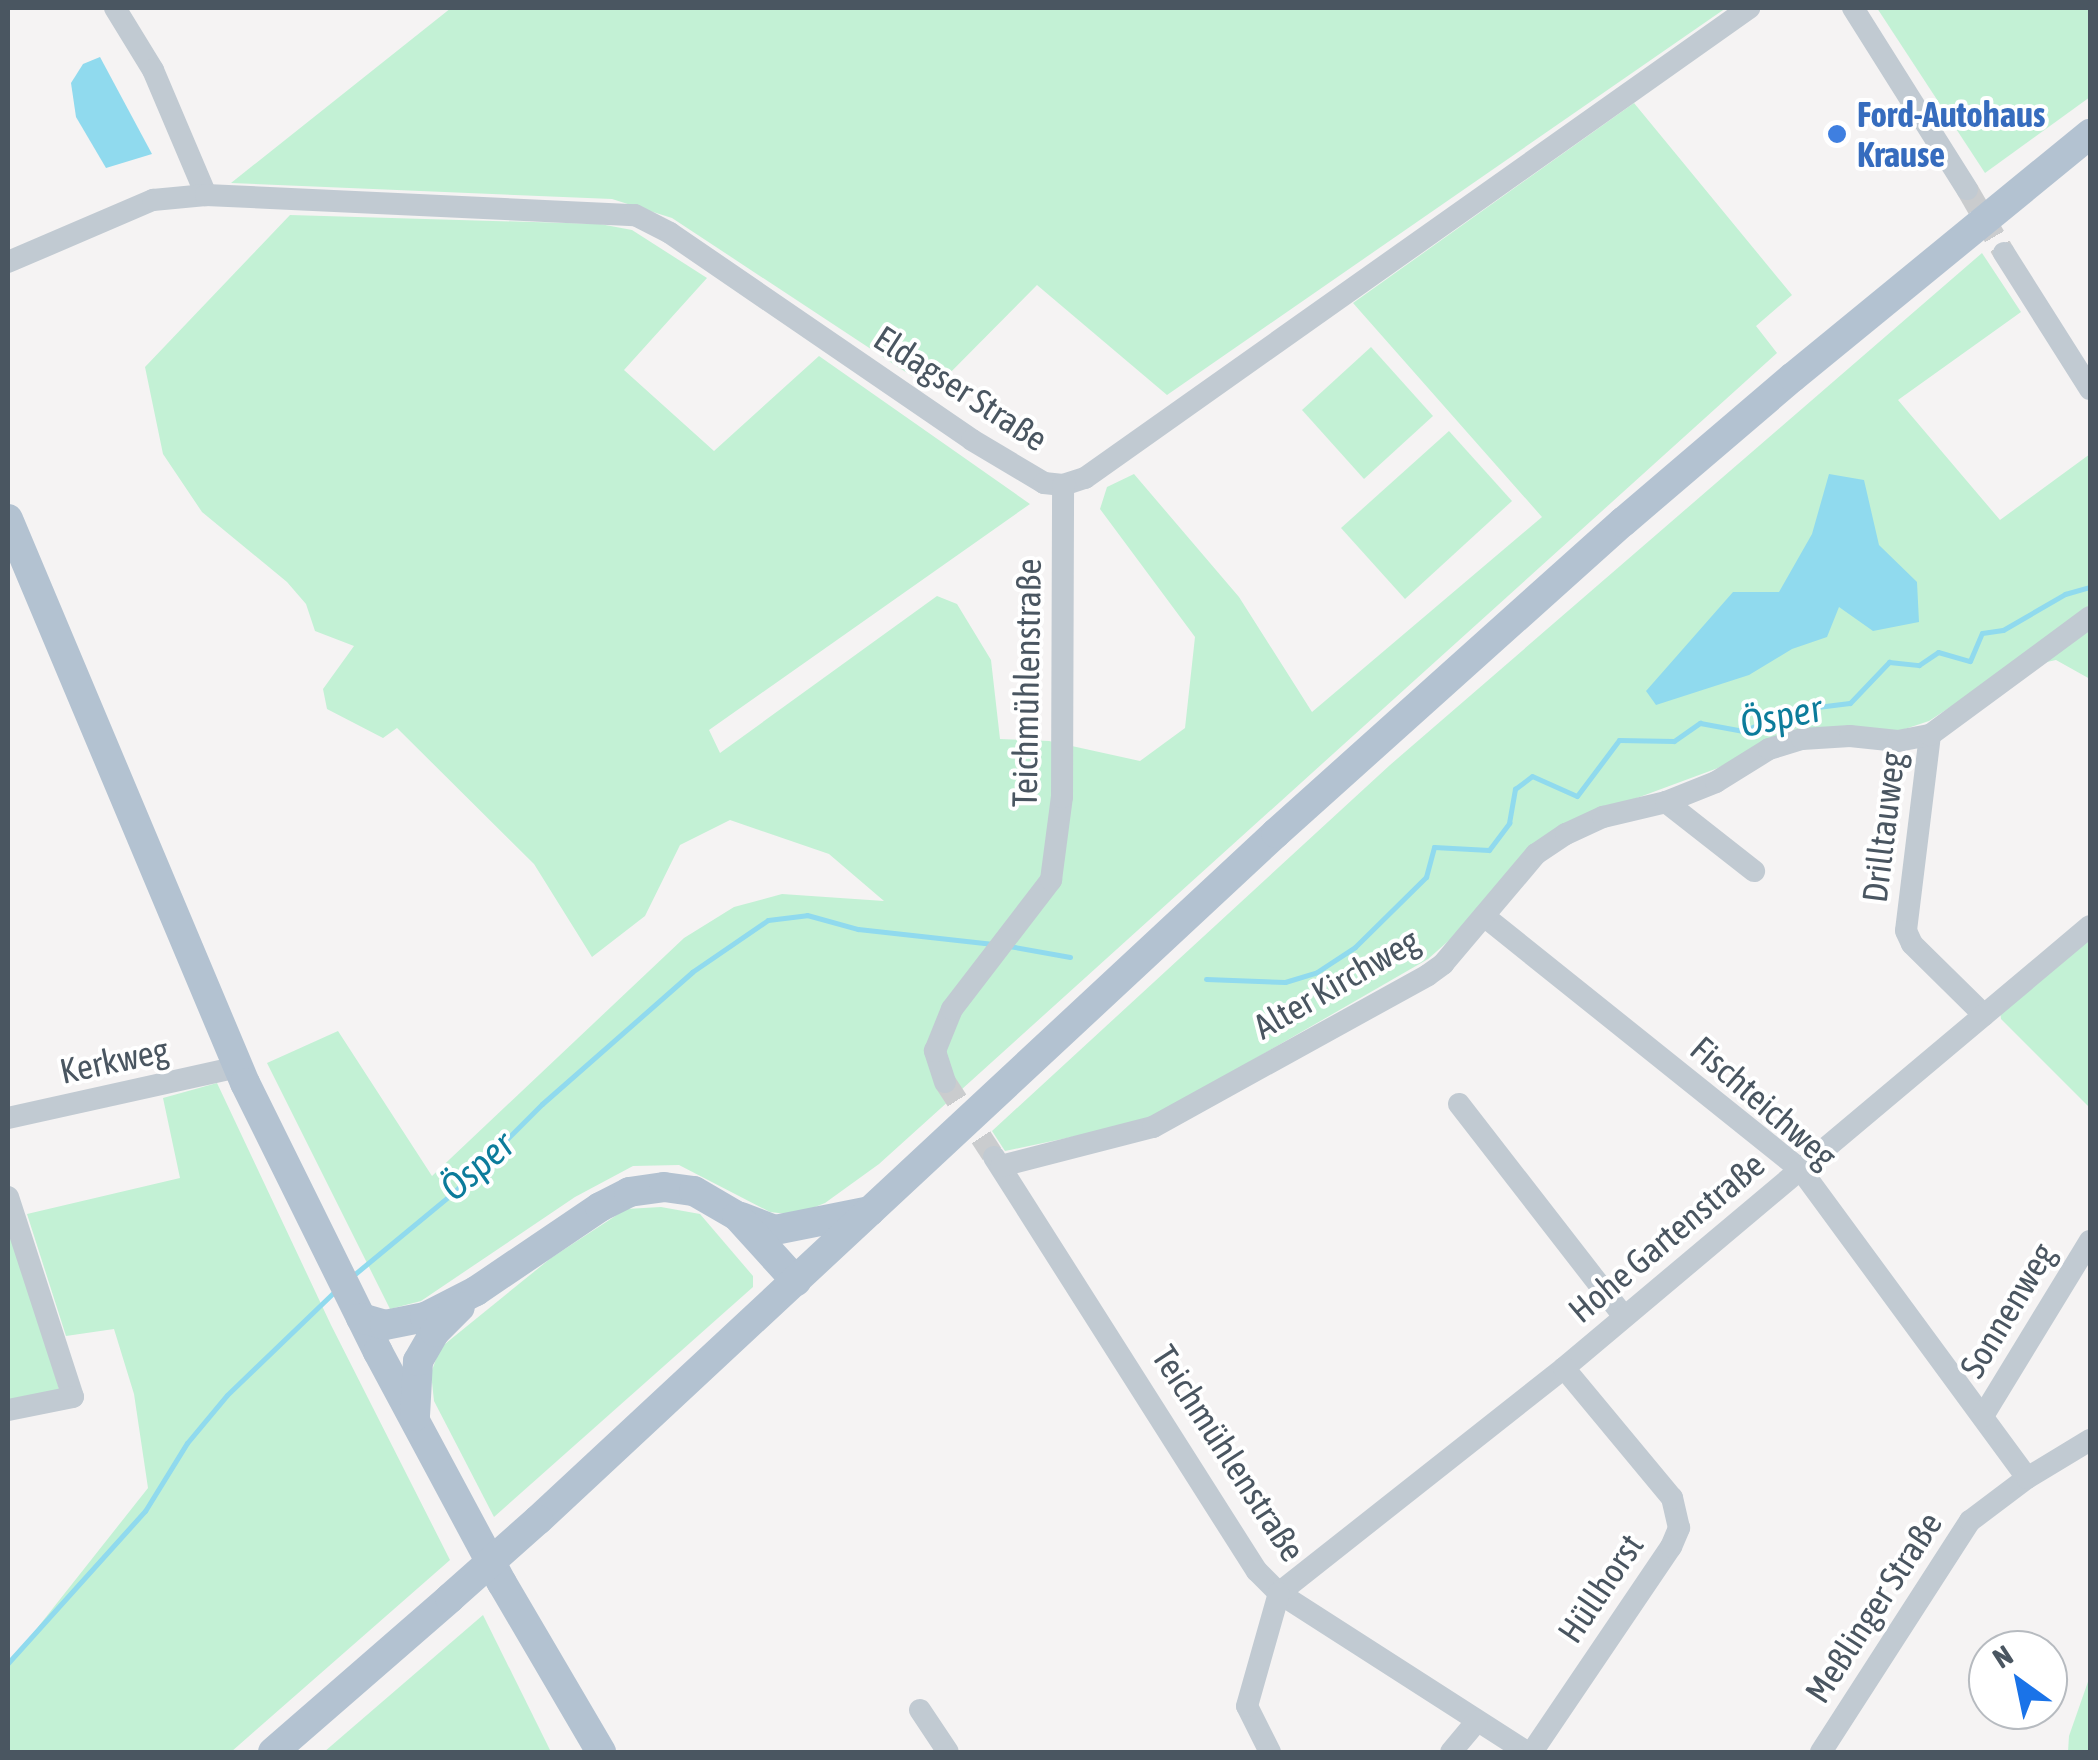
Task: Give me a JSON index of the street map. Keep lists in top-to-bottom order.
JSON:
{
  "streets": {
    "street": [
      "Eldagser Straße",
      "Teichmühlenstraße",
      "Drilltauweg",
      "Alter Kirchweg",
      "Kerkweg",
      "Fischteichweg",
      "Hohe Gartenstraße",
      "Sonnenweg",
      "Hüllhorst",
      "Meßlinger Straße"
    ]
  },
  "crossings": [
    ["Eldagser Straße", "Teichmühlenstraße"],
    ["Teichmühlenstraße", "Alter Kirchweg"],
    ["Teichmühlenstraße", "Hohe Gartenstraße"],
    ["Teichmühlenstraße", "Hüllhorst"],
    ["Drilltauweg", "Alter Kirchweg"],
    ["Drilltauweg", "Hohe Gartenstraße"],
    ["Alter Kirchweg", "Fischteichweg"],
    ["Fischteichweg", "Hohe Gartenstraße"],
    ["Fischteichweg", "Sonnenweg"],
    ["Fischteichweg", "Meßlinger Straße"],
    ["Hohe Gartenstraße", "Hüllhorst"]
  ],
  "water": ["Ösper"],
  "places": ["Ford-Autohaus Krause"],
  "north": "top left"
}
